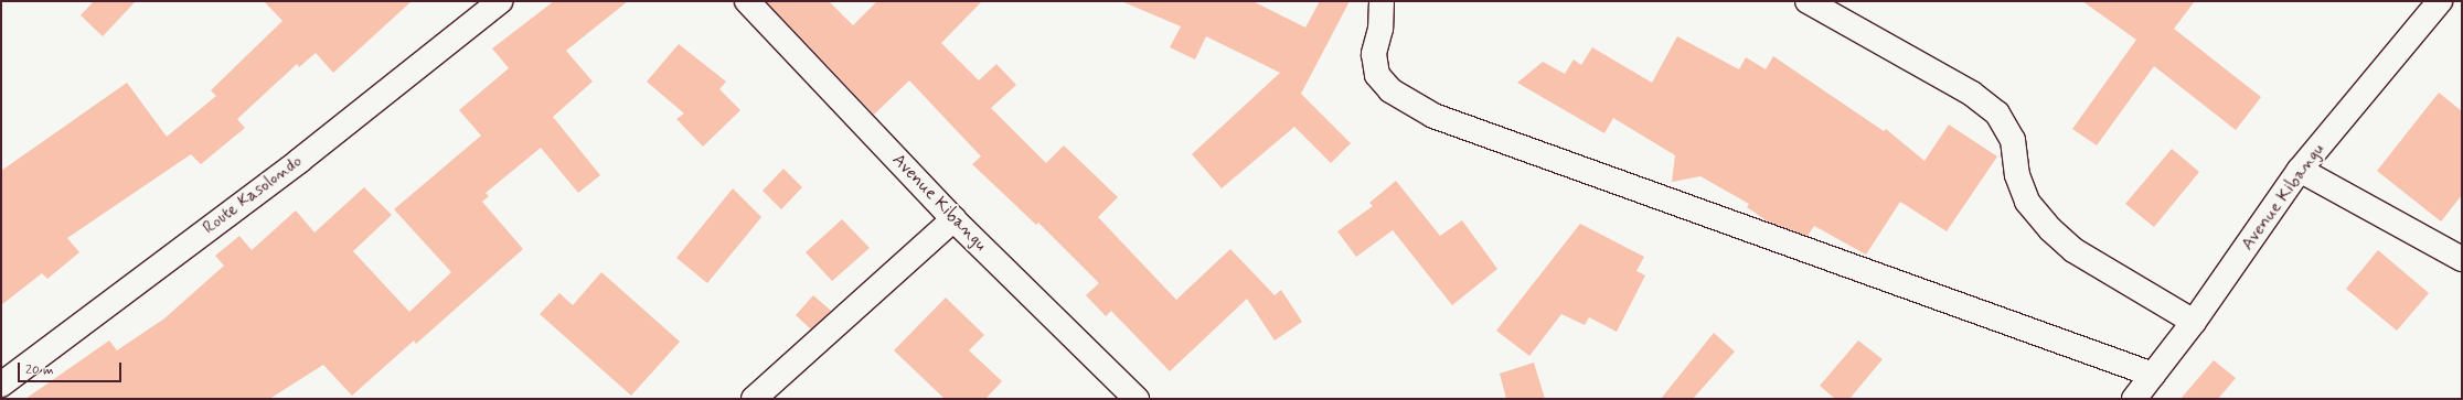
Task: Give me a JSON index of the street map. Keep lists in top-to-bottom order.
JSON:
{
  "streets": {
    "street": ["Route Kasolondo", "Avenue Kibangu"]
  },
  "scale_bar": "20 m"
}
